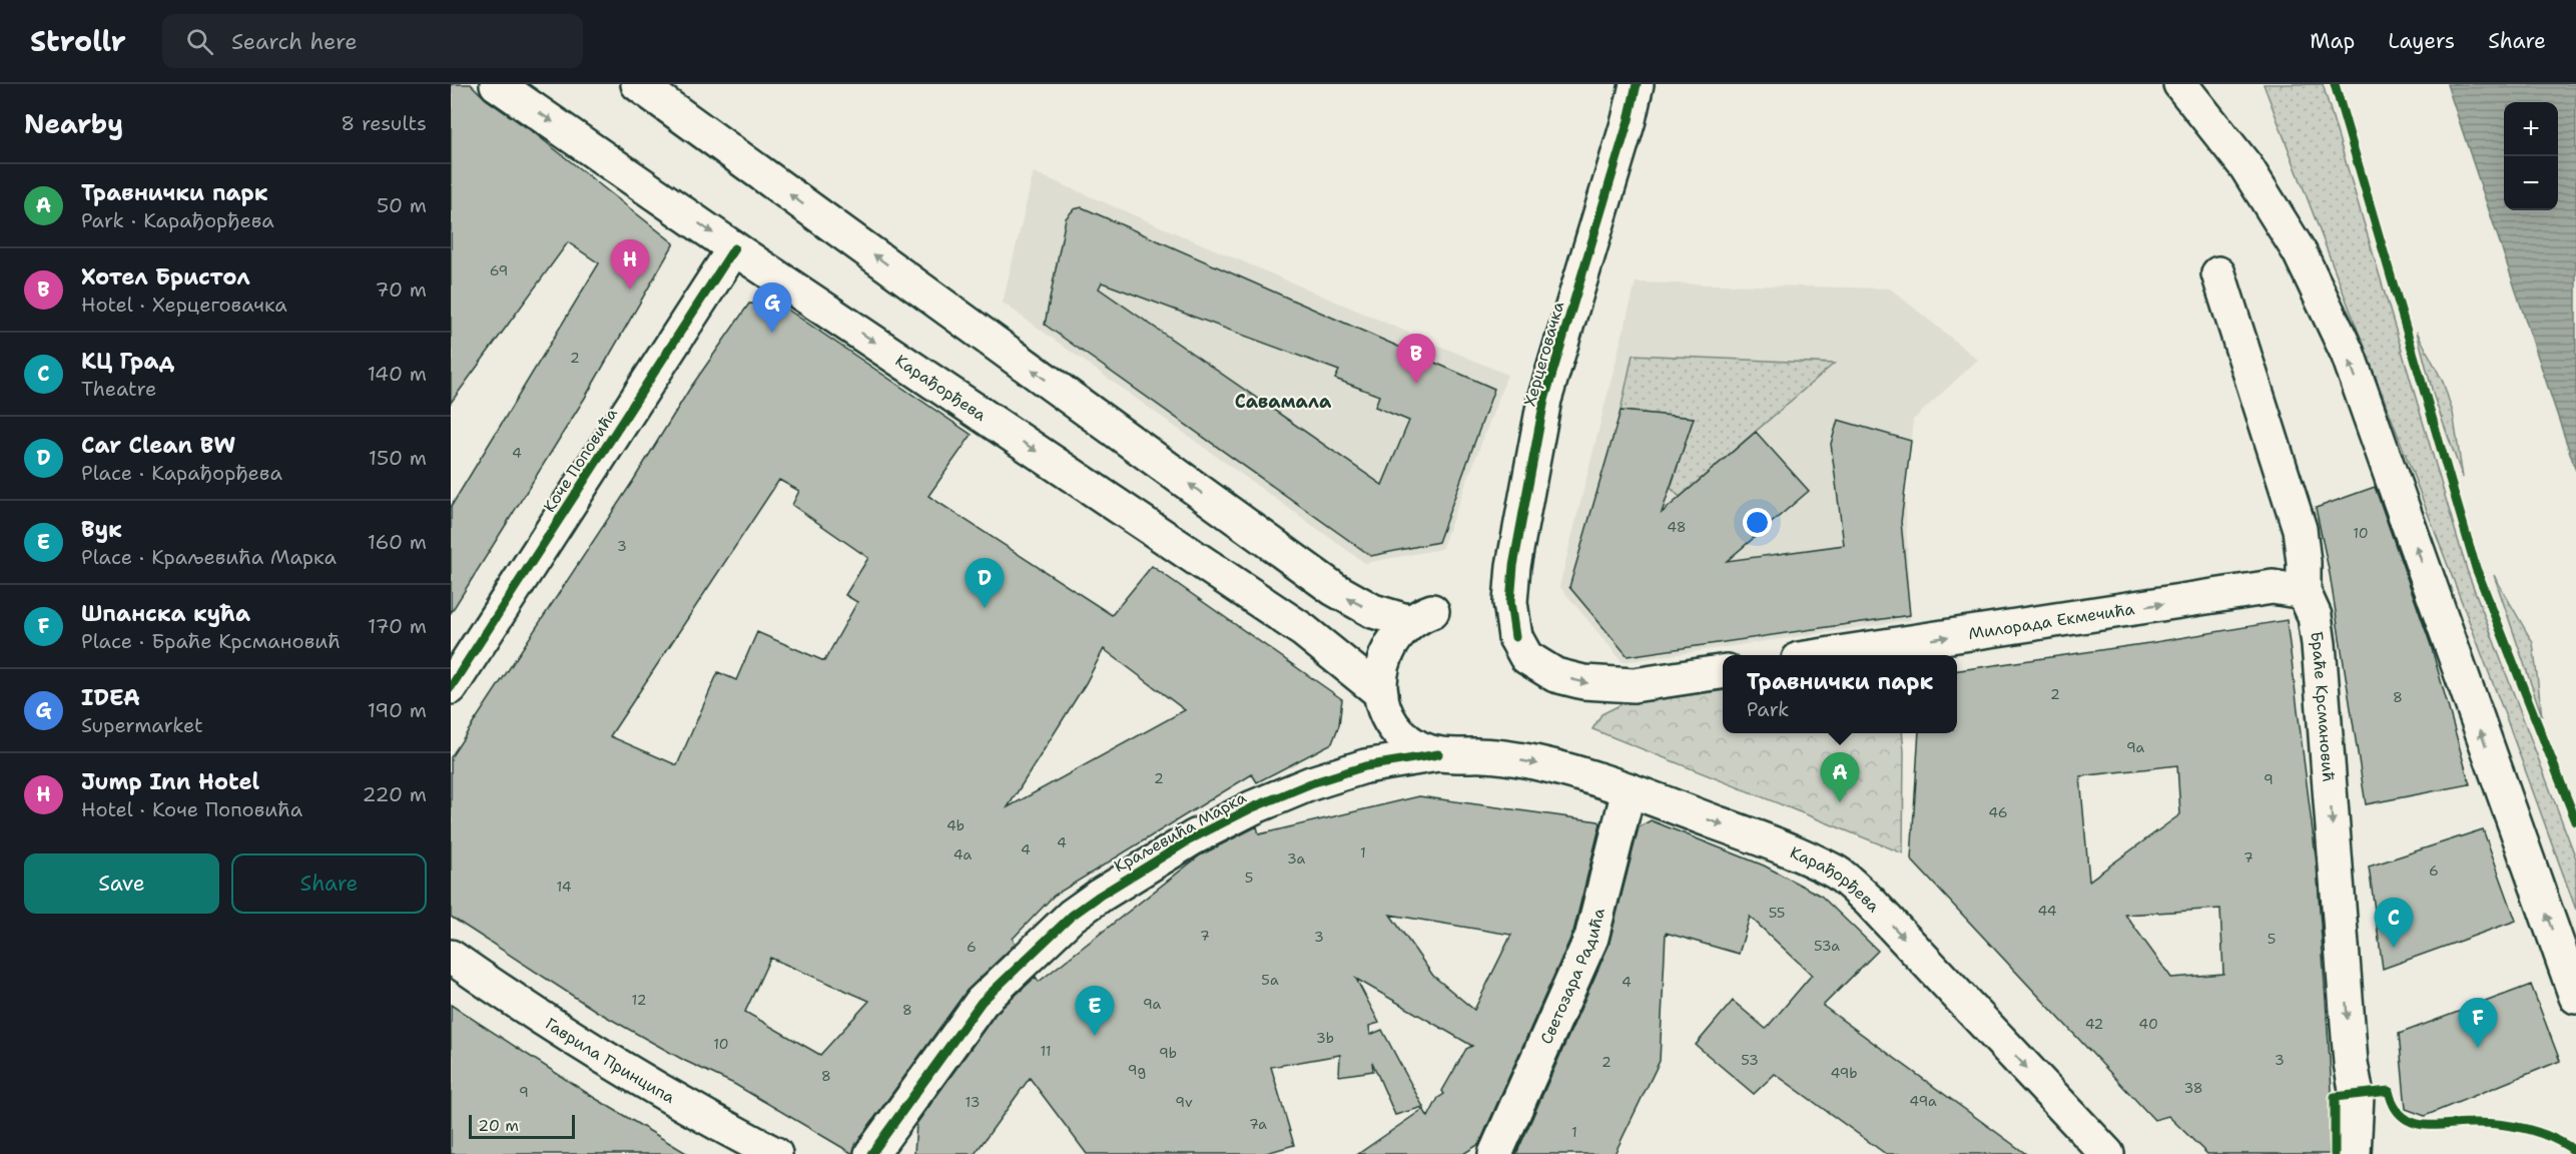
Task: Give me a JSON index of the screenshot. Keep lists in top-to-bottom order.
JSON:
{
  "streets": {
    "main road": [
      "Херцеговачка",
      "Карађорђева",
      "Коче Поповића",
      "Милорада Екмечића",
      "Браће Крсмановић",
      "Краљевића Марка",
      "Светозара Радића",
      "Гаврила Принципа"
    ]
  },
  "crossings": [
    ["Карађорђева", "Коче Поповића"],
    ["Карађорђева", "Краљевића Марка"],
    ["Карађорђева", "Светозара Радића"],
    ["Милорада Екмечића", "Браће Крсмановић"]
  ],
  "one_way": ["Милорада Екмечића"],
  "districts": ["Савамала"],
  "house_numbers": [
    "69",
    "2",
    "4",
    "48",
    "10",
    "3",
    "2",
    "8",
    "9a",
    "2",
    "9",
    "46",
    "4b",
    "4",
    "4",
    "1",
    "4a",
    "7",
    "3a",
    "6",
    "5",
    "14",
    "44",
    "55",
    "7",
    "3",
    "5",
    "53a",
    "6",
    "5a",
    "4",
    "12",
    "9a",
    "8",
    "42",
    "40",
    "3b",
    "10",
    "11",
    "9b",
    "53",
    "3",
    "2",
    "9g",
    "49b",
    "8",
    "38",
    "9",
    "49a",
    "13",
    "9v",
    "7a",
    "1"
  ],
  "scale_bar": "20 m",
  "page": {
    "header": "Strollr",
    "search": "Search here",
    "nav": ["Map", "Layers", "Share"],
    "heading": ["Nearby", "8 results"],
    "map_buttons": ["+", "−"],
    "list": [
      {
        "mark": "A",
        "name": "Травнички парк",
        "note": "Park · Карађорђева",
        "value": "50 m"
      },
      {
        "mark": "B",
        "name": "Хотел Бристол",
        "note": "Hotel · Херцеговачка",
        "value": "70 m"
      },
      {
        "mark": "C",
        "name": "КЦ Град",
        "note": "Theatre",
        "value": "140 m"
      },
      {
        "mark": "D",
        "name": "Car Clean BW",
        "note": "Place · Карађорђева",
        "value": "150 m"
      },
      {
        "mark": "E",
        "name": "Вук",
        "note": "Place · Краљевића Марка",
        "value": "160 m"
      },
      {
        "mark": "F",
        "name": "Шпанска кућа",
        "note": "Place · Браће Крсмановић",
        "value": "170 m"
      },
      {
        "mark": "G",
        "name": "IDEA",
        "note": "Supermarket",
        "value": "190 m"
      },
      {
        "mark": "H",
        "name": "Jump Inn Hotel",
        "note": "Hotel · Коче Поповића",
        "value": "220 m"
      }
    ],
    "pins": [
      "H",
      "G",
      "B",
      "D",
      "A",
      "C",
      "E",
      "F"
    ],
    "popup": ["Травнички парк", "Park"],
    "buttons": ["Save", "Share"],
    "scale": "20 m"
  }
}
